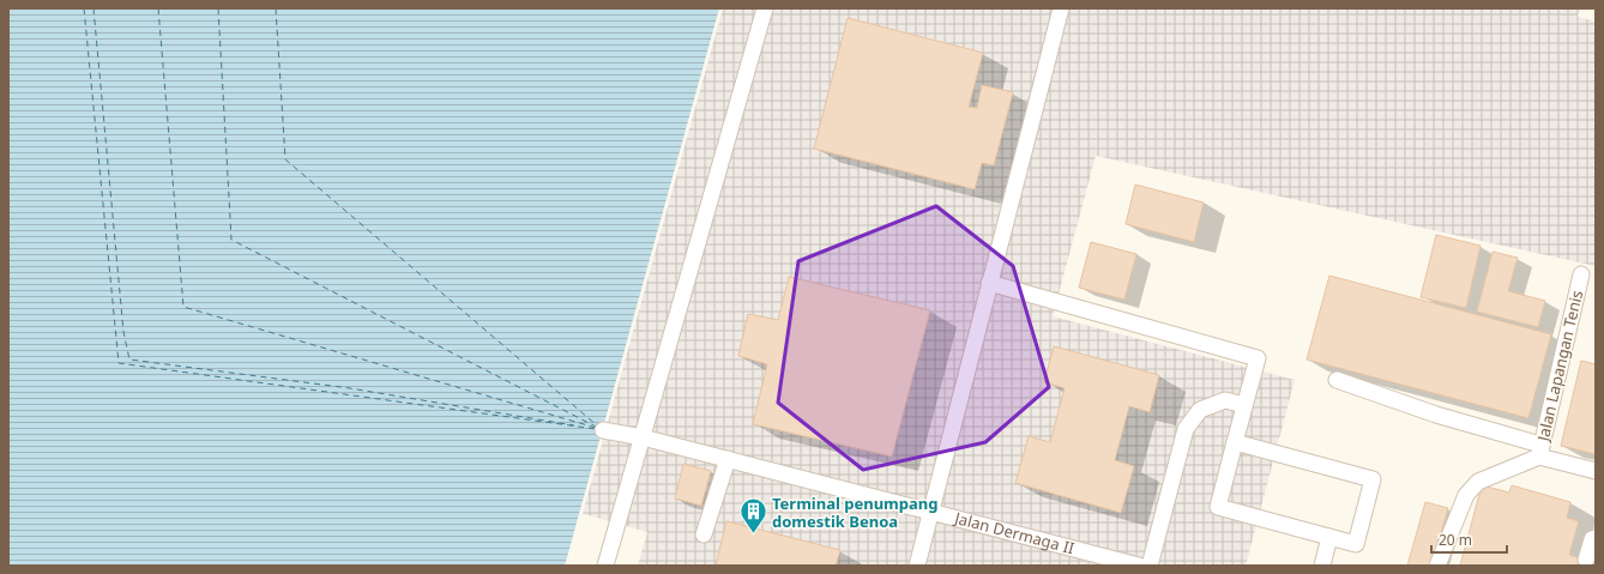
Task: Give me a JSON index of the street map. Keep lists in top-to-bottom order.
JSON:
{
  "streets": {
    "lane": ["Jalan Lapangan Tenis", "Jalan Dermaga II"]
  },
  "places": {
    "building": ["Terminal penumpang domestik Benoa"]
  },
  "scale_bar": "20 m"
}
